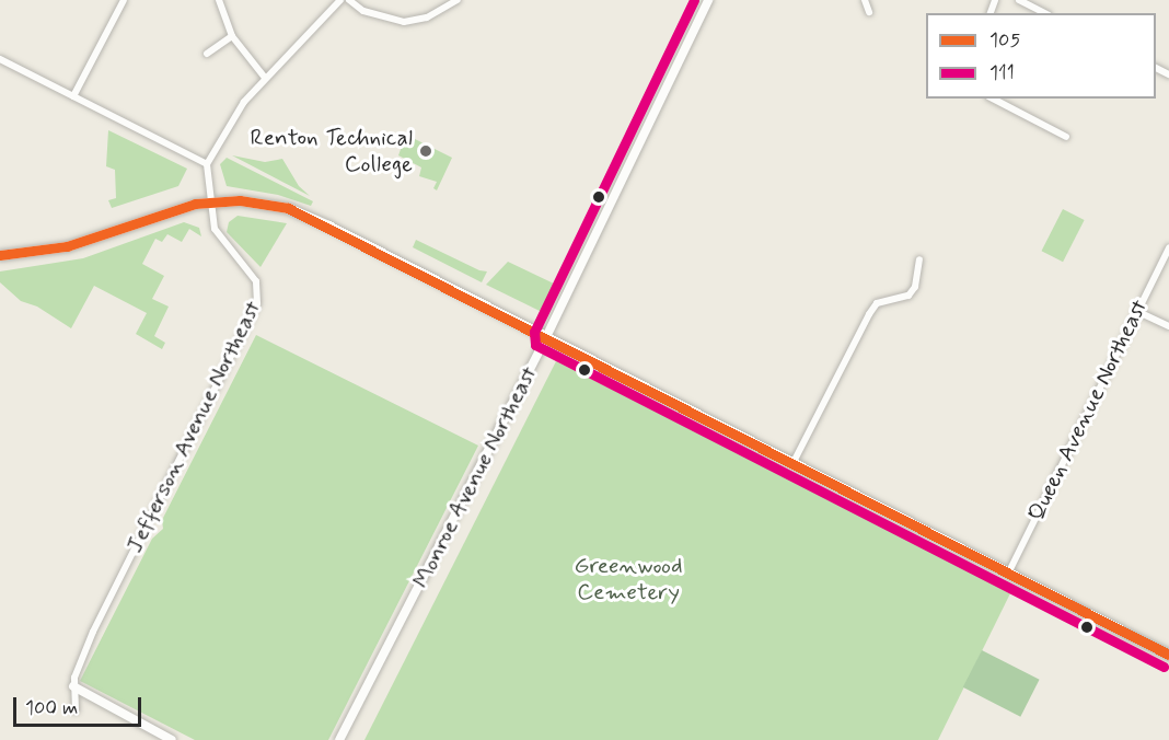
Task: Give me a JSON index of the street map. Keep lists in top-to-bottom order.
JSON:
{
  "streets": {
    "street": ["Queen Avenue Northeast", "Jefferson Avenue Northeast", "Monroe Avenue Northeast"]
  },
  "parks": ["Greenwood Cemetery"],
  "places": ["Renton Technical College"],
  "lines": ["transit line 111", "transit line 105"],
  "legend": ["105", "111"],
  "scale_bar": "100 m"
}
